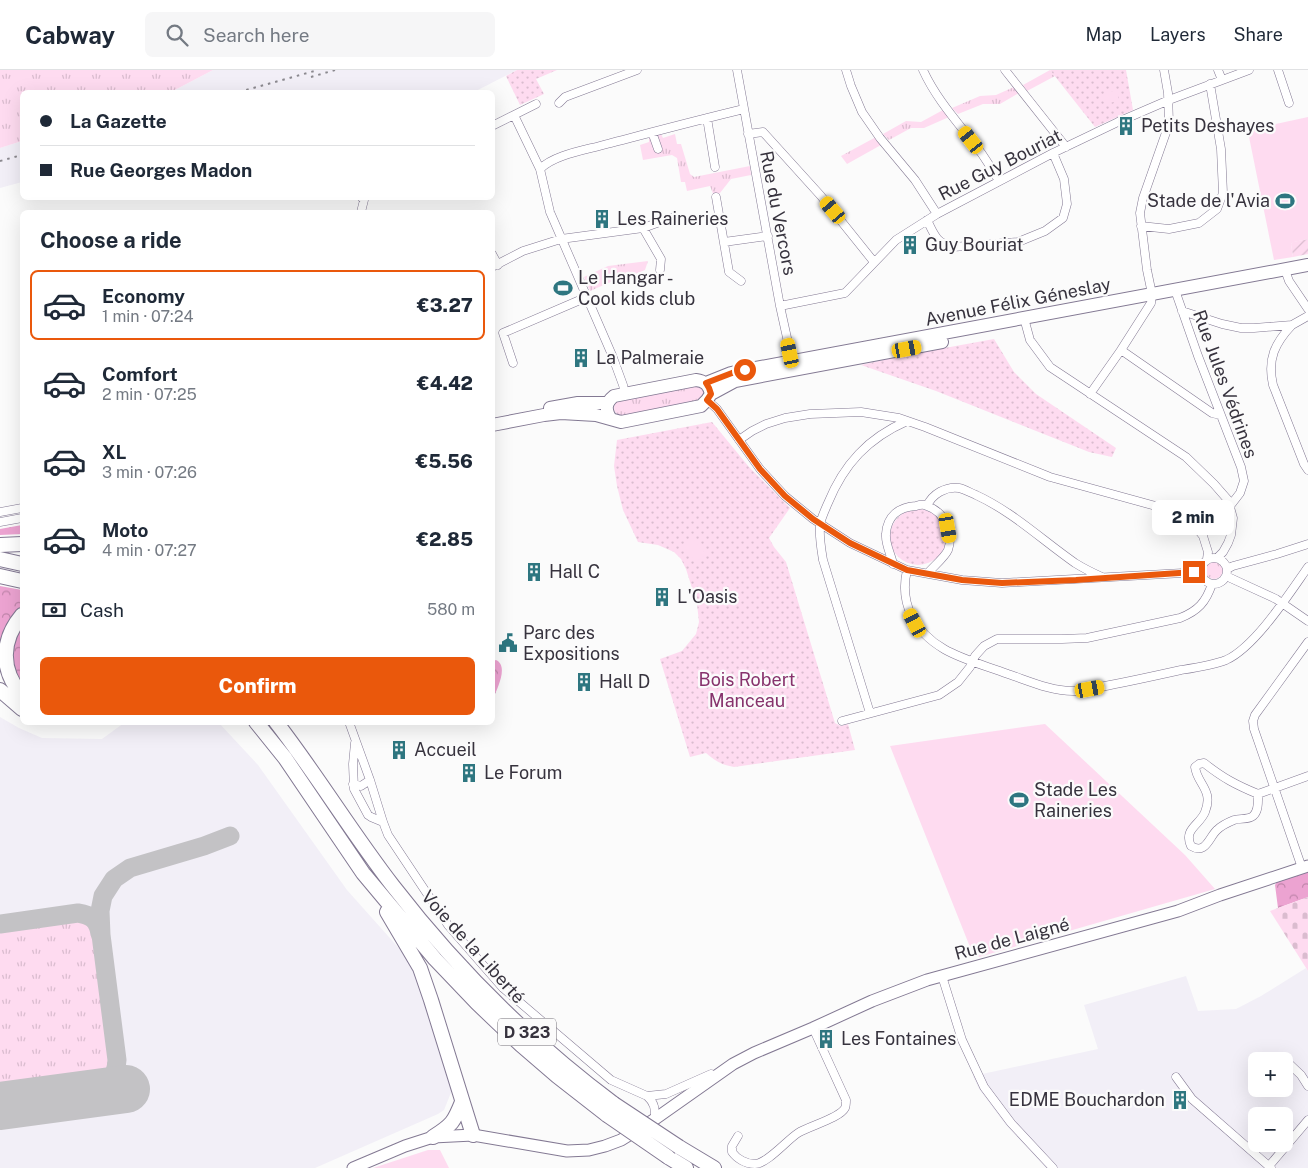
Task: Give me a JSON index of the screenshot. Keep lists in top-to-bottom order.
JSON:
{
  "streets": {
    "highway": ["Voie de la Liberté", "D 323"],
    "main road": ["Avenue Félix Géneslay"],
    "street": [
      "Rue Guy Bouriat",
      "Rue du Vercors",
      "Rue Jules Védrines",
      "Rue de Laigné"
    ]
  },
  "crossings": [
    ["Rue Guy Bouriat", "Rue du Vercors"],
    ["Rue du Vercors", "Avenue Félix Géneslay"],
    ["Avenue Félix Géneslay", "Rue Jules Védrines"]
  ],
  "parks": ["Bois Robert Manceau"],
  "places": {
    "building": [
      "Petits Deshayes",
      "Les Raineries",
      "Guy Bouriat",
      "La Palmeraie",
      "Hall C",
      "L'Oasis",
      "Hall D",
      "Accueil",
      "Le Forum",
      "Les Fontaines",
      "EDME Bouchardon"
    ],
    "sports": ["Stade de l'Avia", "Le Hangar - Cool kids club", "Stade Les Raineries"],
    "public building": ["Parc des Expositions"]
  },
  "page": {
    "header": "Cabway",
    "search": "Search here",
    "nav": ["Map", "Layers", "Share"],
    "banner": ["La Gazette", "Rue Georges Madon"],
    "heading": "Choose a ride",
    "list": [
      {
        "name": "Economy",
        "note": "1 min · 07:24",
        "value": "€3.27"
      },
      {
        "name": "Comfort",
        "note": "2 min · 07:25",
        "value": "€4.42"
      },
      {
        "name": "XL",
        "note": "3 min · 07:26",
        "value": "€5.56"
      },
      {
        "name": "Moto",
        "note": "4 min · 07:27",
        "value": "€2.85"
      }
    ],
    "bubble": "2 min",
    "pay": ["Cash", "580 m"],
    "buttons": "Confirm",
    "map_buttons": ["+", "−"]
  }
}
